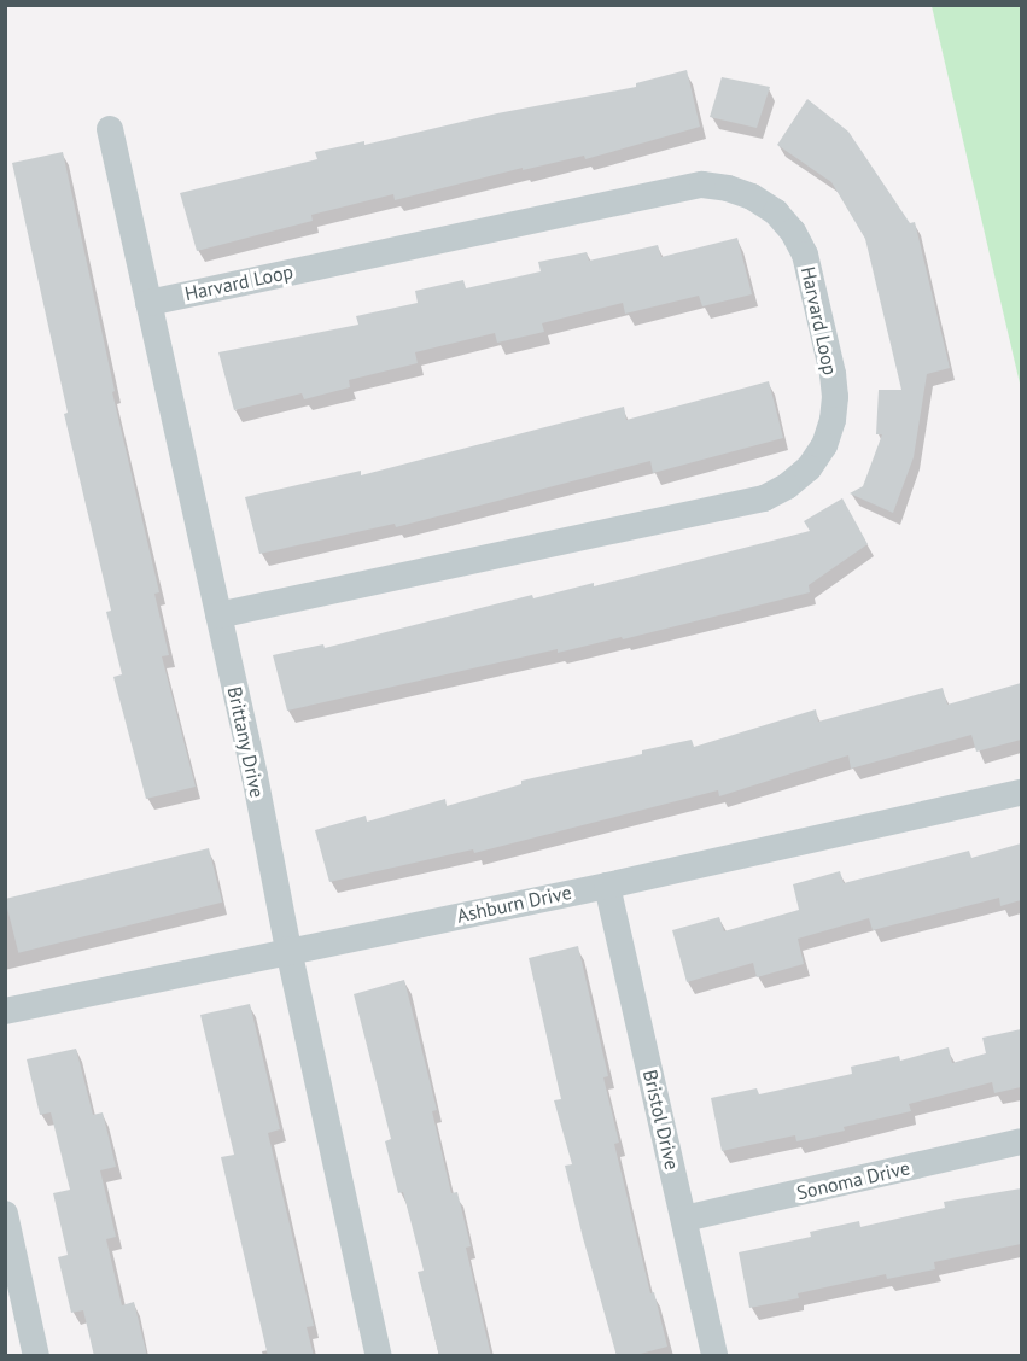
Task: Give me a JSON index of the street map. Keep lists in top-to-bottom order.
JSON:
{
  "streets": {
    "street": [
      "Harvard Loop",
      "Brittany Drive",
      "Ashburn Drive",
      "Bristol Drive",
      "Sonoma Drive"
    ]
  },
  "crossings": [
    ["Harvard Loop", "Brittany Drive"],
    ["Brittany Drive", "Ashburn Drive"],
    ["Ashburn Drive", "Bristol Drive"],
    ["Bristol Drive", "Sonoma Drive"]
  ]
}
